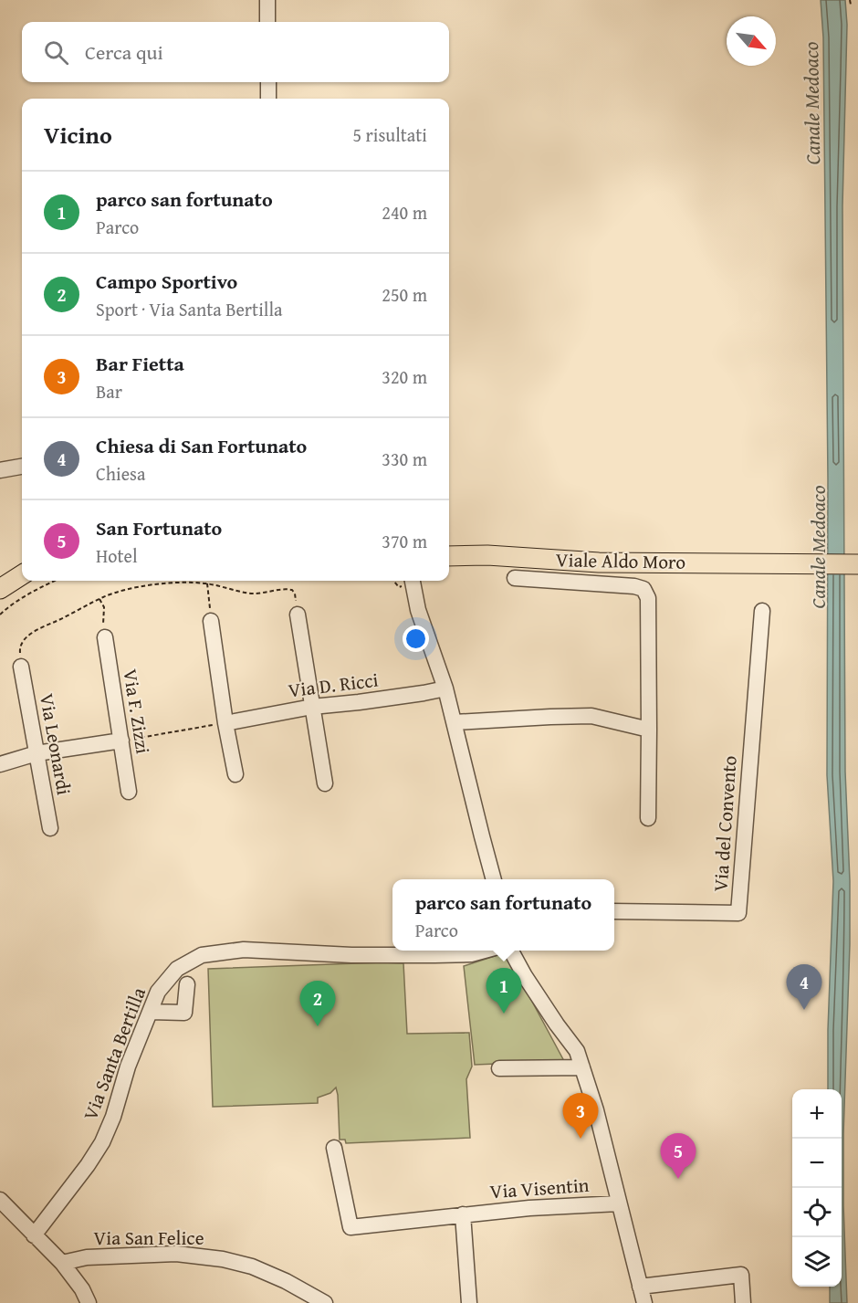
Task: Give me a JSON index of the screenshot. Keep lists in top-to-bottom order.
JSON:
{
  "streets": {
    "main road": ["Viale Aldo Moro"],
    "street": [
      "Via D. Ricci",
      "Via F. Zizzi",
      "Via Leonardi",
      "Via del Convento",
      "Via Santa Bertilla",
      "Via Visentin",
      "Via San Felice"
    ]
  },
  "water": ["Canale Medoaco"],
  "north": "bottom right",
  "page": {
    "search": "Cerca qui",
    "heading": ["Vicino", "5 risultati"],
    "list": [
      {
        "mark": "1",
        "name": "parco san fortunato",
        "note": "Parco",
        "value": "240 m"
      },
      {
        "mark": "2",
        "name": "Campo Sportivo",
        "note": "Sport · Via Santa Bertilla",
        "value": "250 m"
      },
      {
        "mark": "3",
        "name": "Bar Fietta",
        "note": "Bar",
        "value": "320 m"
      },
      {
        "mark": "4",
        "name": "Chiesa di San Fortunato",
        "note": "Chiesa",
        "value": "330 m"
      },
      {
        "mark": "5",
        "name": "San Fortunato",
        "note": "Hotel",
        "value": "370 m"
      }
    ],
    "popup": ["parco san fortunato", "Parco"],
    "pins": [
      "4",
      "1",
      "2",
      "3",
      "5"
    ],
    "map_buttons": ["+", "−"]
  }
}
